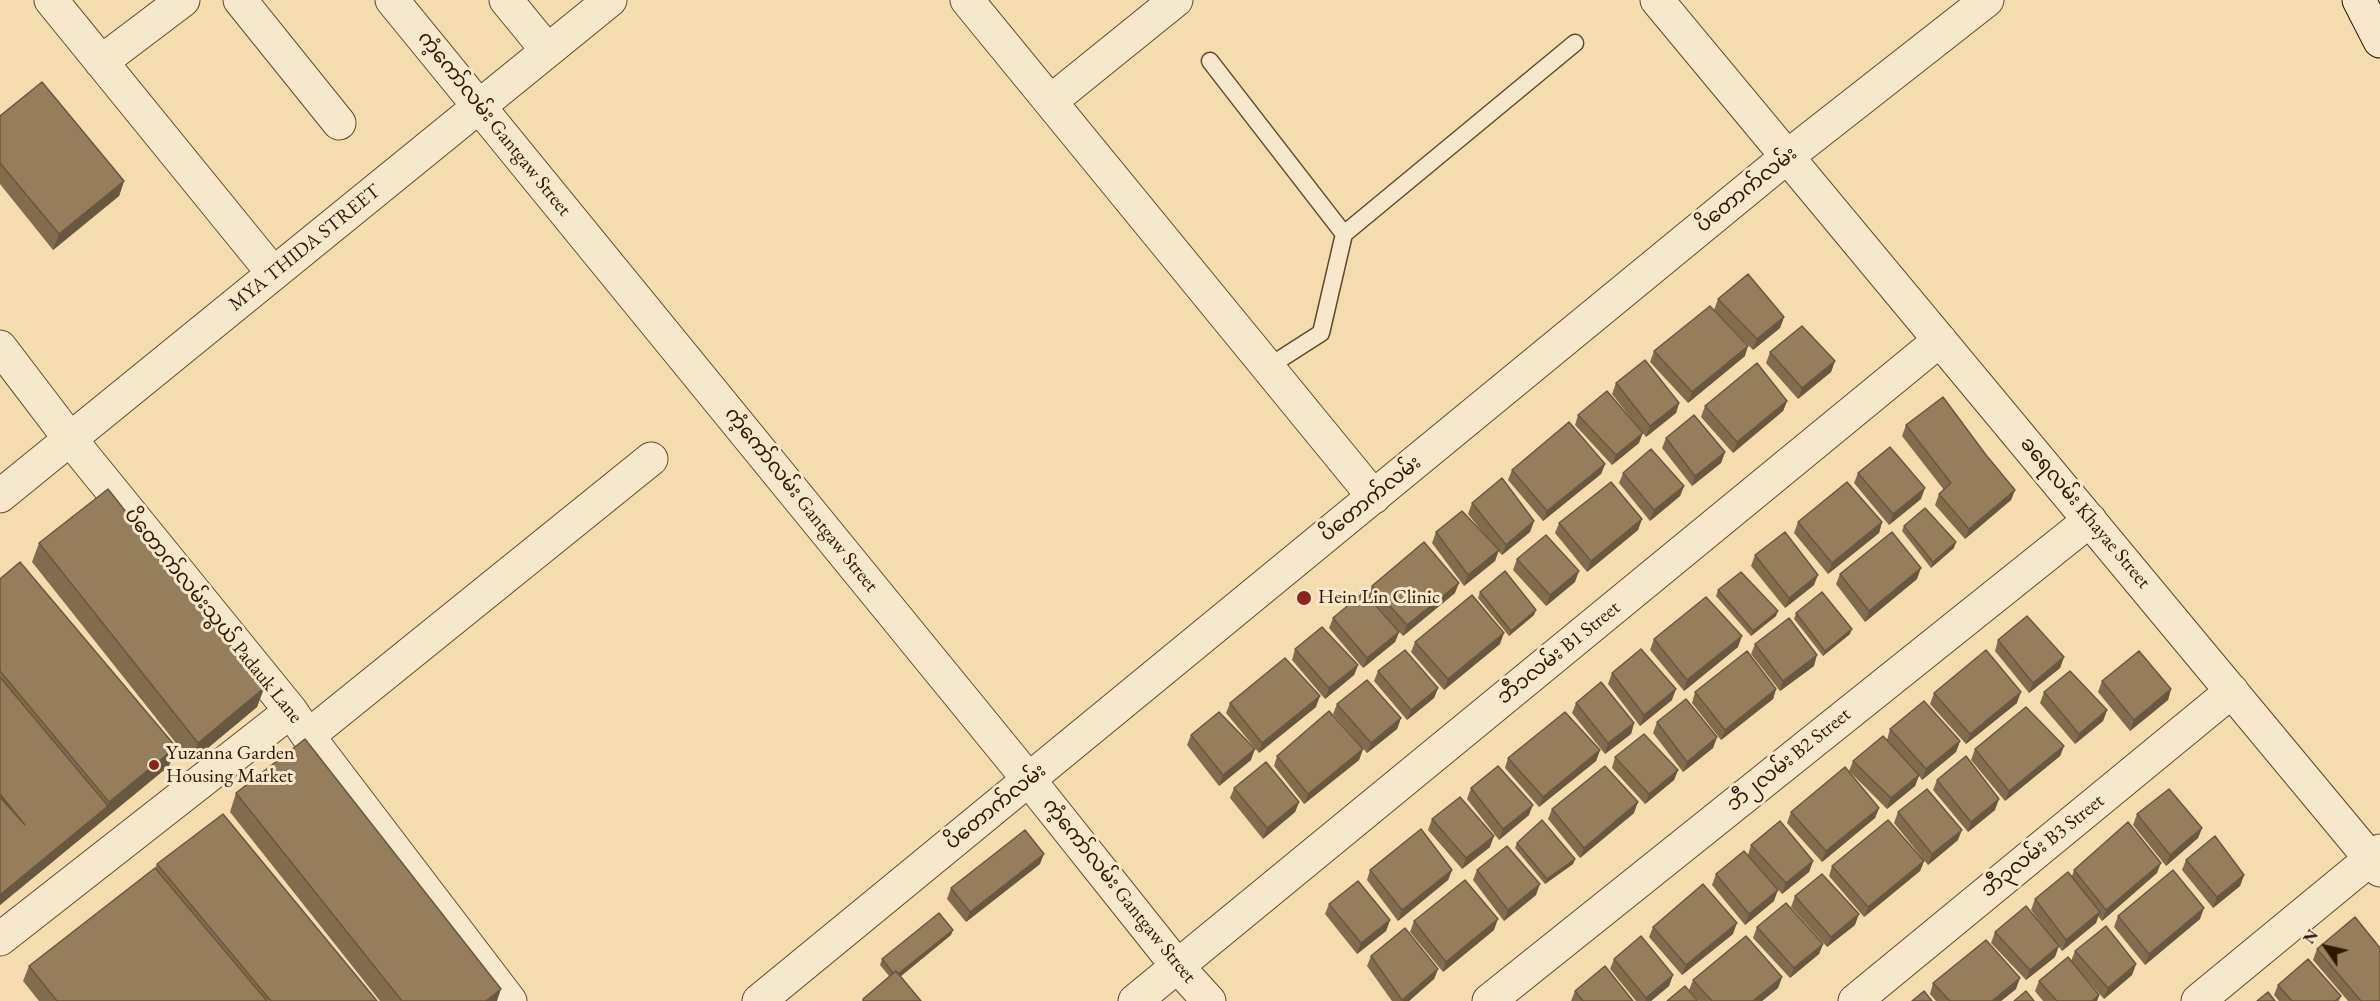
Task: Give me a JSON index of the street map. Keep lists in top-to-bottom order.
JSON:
{
  "streets": {
    "street": [
      "ကံ့ကော်လမ်း Gantgaw Street",
      "ပိတောက်လမ်း",
      "MYA THIDA STREET",
      "ခရေလမ်း Khayae Street",
      "ပိတောက်လမ်းသွယ် Padauk Lane",
      "ဘီ၁လမ်း B1 Street",
      "ဘီ၂လမ်း B2 Street",
      "ဘီ၃လမ်း B3 Street"
    ]
  },
  "crossings": [
    ["ကံ့ကော်လမ်း Gantgaw Street", "ပိတောက်လမ်း"],
    ["ကံ့ကော်လမ်း Gantgaw Street", "MYA THIDA STREET"],
    ["ကံ့ကော်လမ်း Gantgaw Street", "ဘီ၁လမ်း B1 Street"],
    ["ပိတောက်လမ်း", "ခရေလမ်း Khayae Street"],
    ["MYA THIDA STREET", "ပိတောက်လမ်းသွယ် Padauk Lane"],
    ["ခရေလမ်း Khayae Street", "ဘီ၁လမ်း B1 Street"],
    ["ခရေလမ်း Khayae Street", "ဘီ၂လမ်း B2 Street"],
    ["ခရေလမ်း Khayae Street", "ဘီ၃လမ်း B3 Street"]
  ],
  "places": ["Hein Lin Clinic", "Yuzanna Garden Housing Market"],
  "north": "top left"
}
